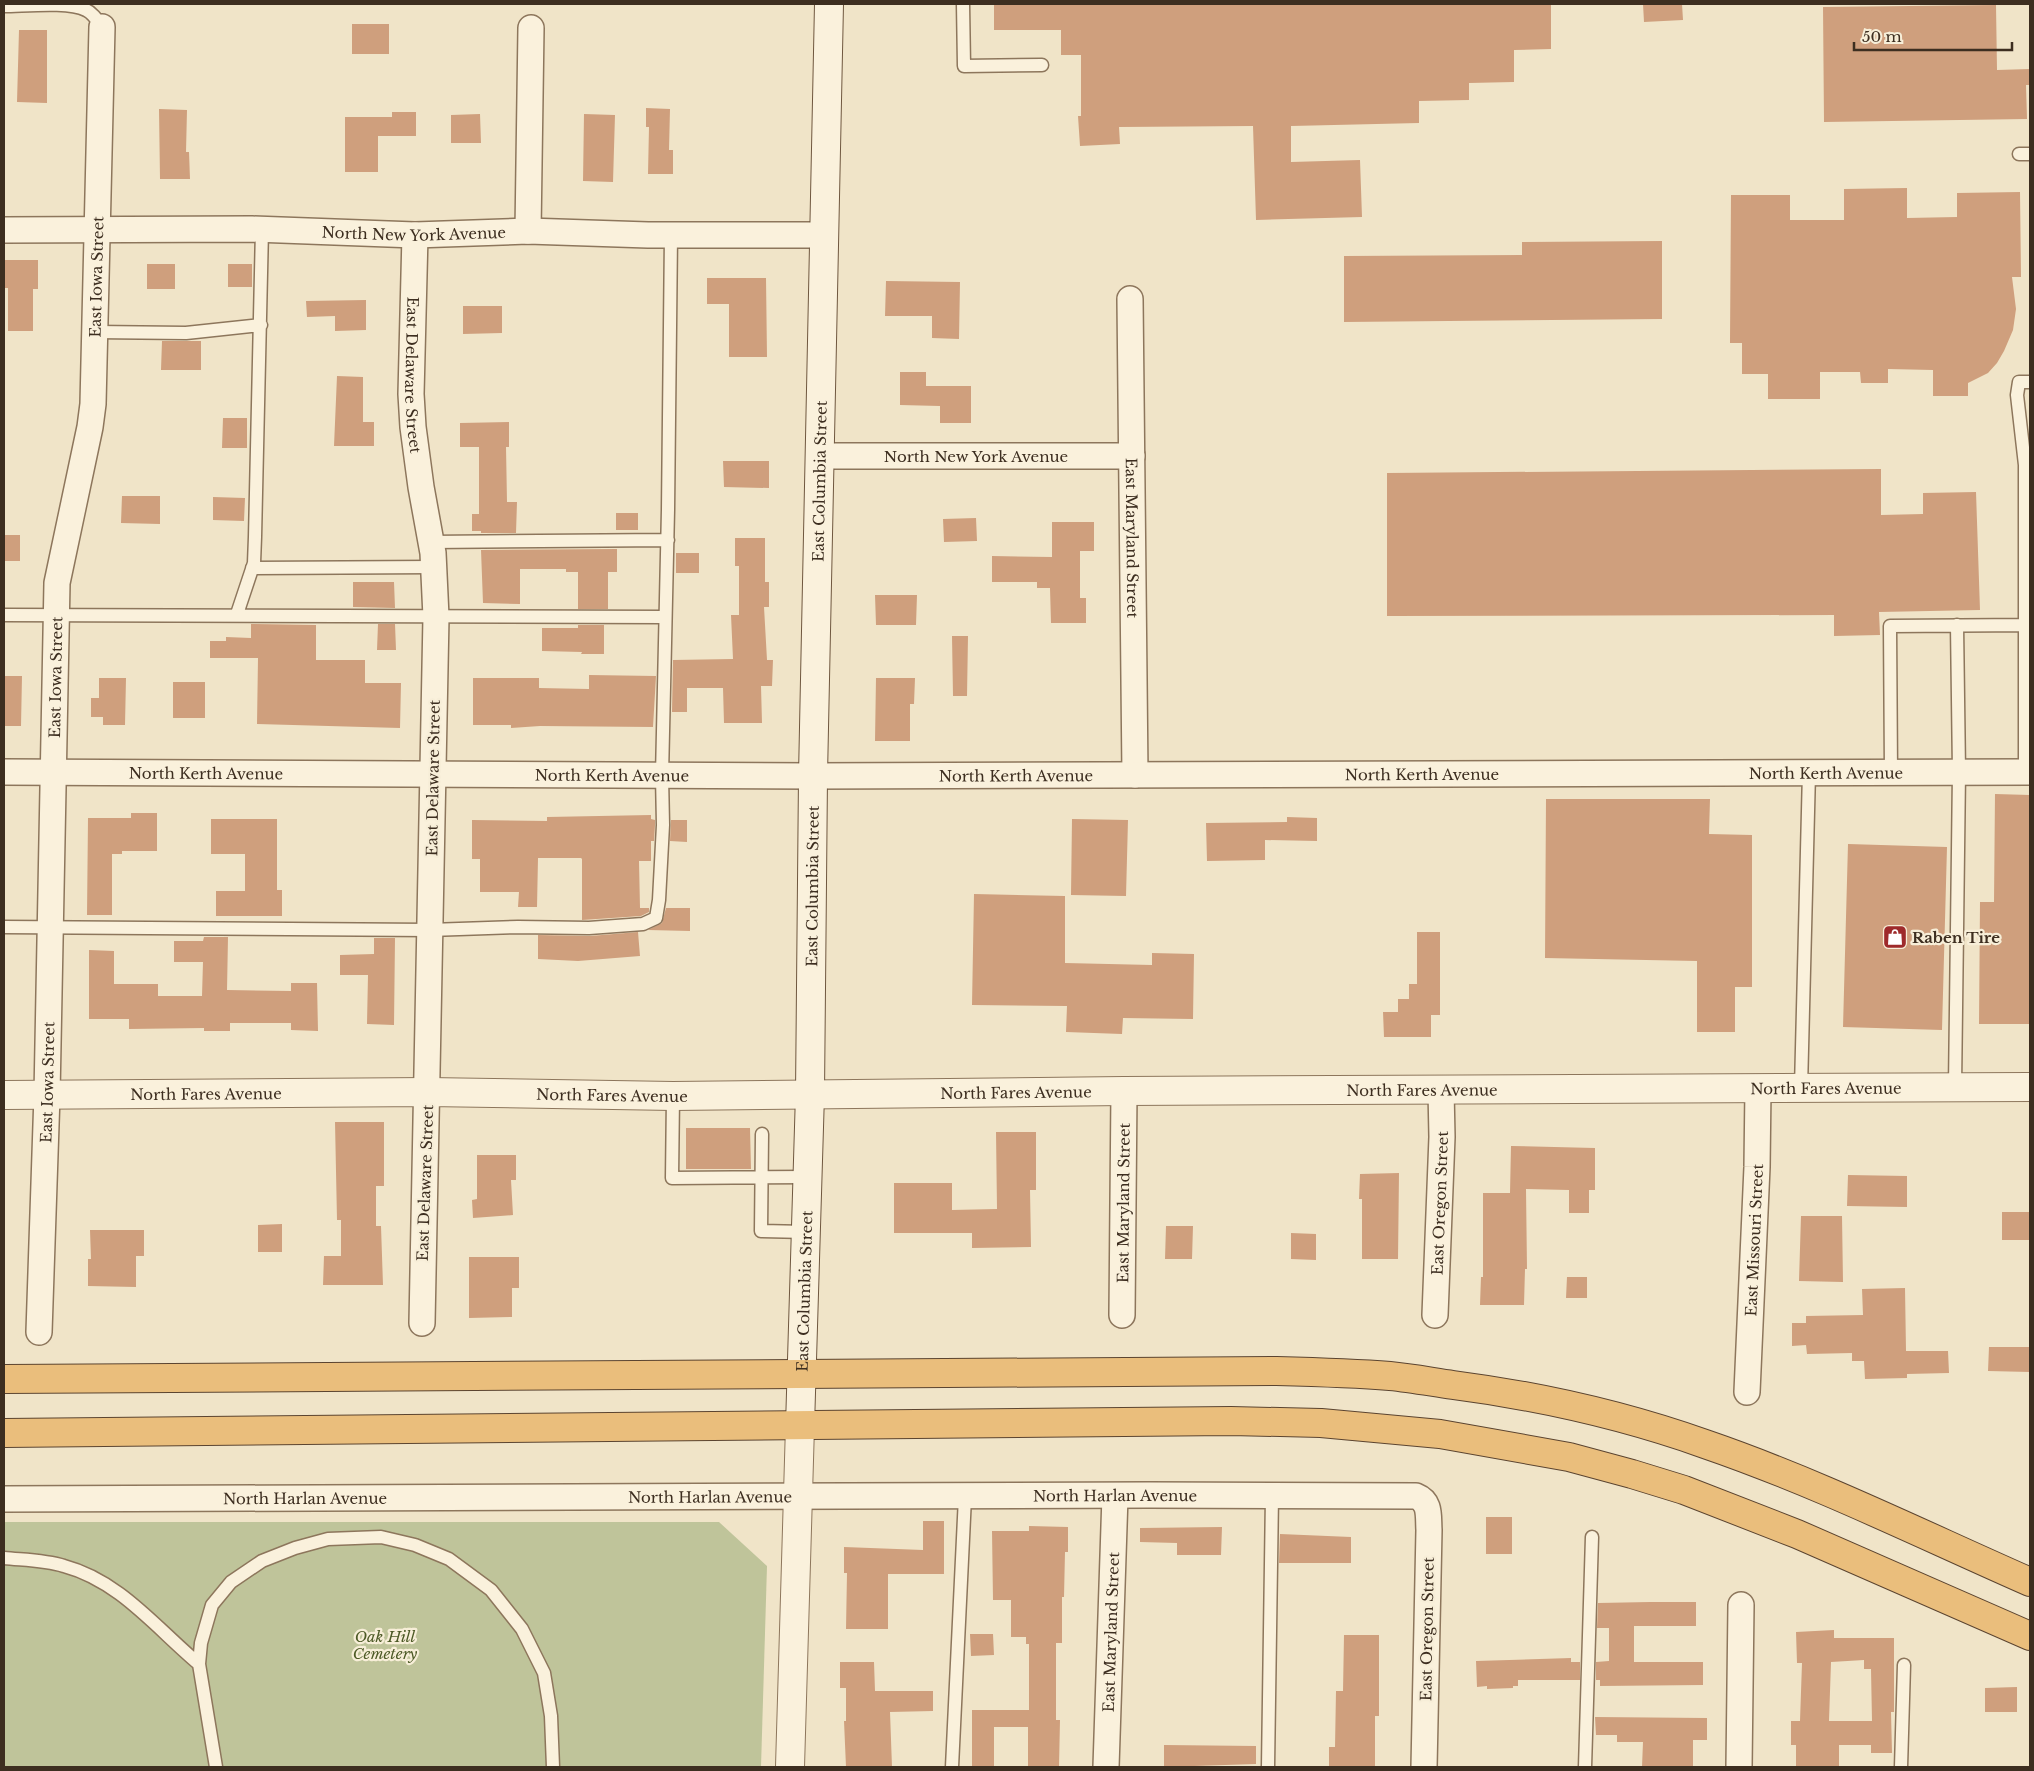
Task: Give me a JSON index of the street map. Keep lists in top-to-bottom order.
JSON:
{
  "streets": {
    "street": [
      "North New York Avenue",
      "East Iowa Street",
      "East Delaware Street",
      "East Columbia Street",
      "East Maryland Street",
      "North Kerth Avenue",
      "North Fares Avenue",
      "East Oregon Street",
      "East Missouri Street",
      "North Harlan Avenue"
    ]
  },
  "crossings": [
    ["North New York Avenue", "East Iowa Street"],
    ["North New York Avenue", "East Delaware Street"],
    ["North New York Avenue", "East Columbia Street"],
    ["North New York Avenue", "East Maryland Street"],
    ["East Iowa Street", "North Kerth Avenue"],
    ["East Iowa Street", "North Fares Avenue"],
    ["East Delaware Street", "North Kerth Avenue"],
    ["East Delaware Street", "North Fares Avenue"],
    ["East Columbia Street", "North Kerth Avenue"],
    ["East Columbia Street", "North Fares Avenue"],
    ["East Columbia Street", "North Harlan Avenue"],
    ["East Maryland Street", "North Kerth Avenue"],
    ["East Maryland Street", "North Fares Avenue"],
    ["East Maryland Street", "North Harlan Avenue"],
    ["North Fares Avenue", "East Oregon Street"],
    ["North Fares Avenue", "East Missouri Street"],
    ["East Oregon Street", "North Harlan Avenue"]
  ],
  "parks": ["Oak Hill Cemetery"],
  "places": {
    "shop": ["Raben Tire"]
  },
  "scale_bar": "50 m"
}
